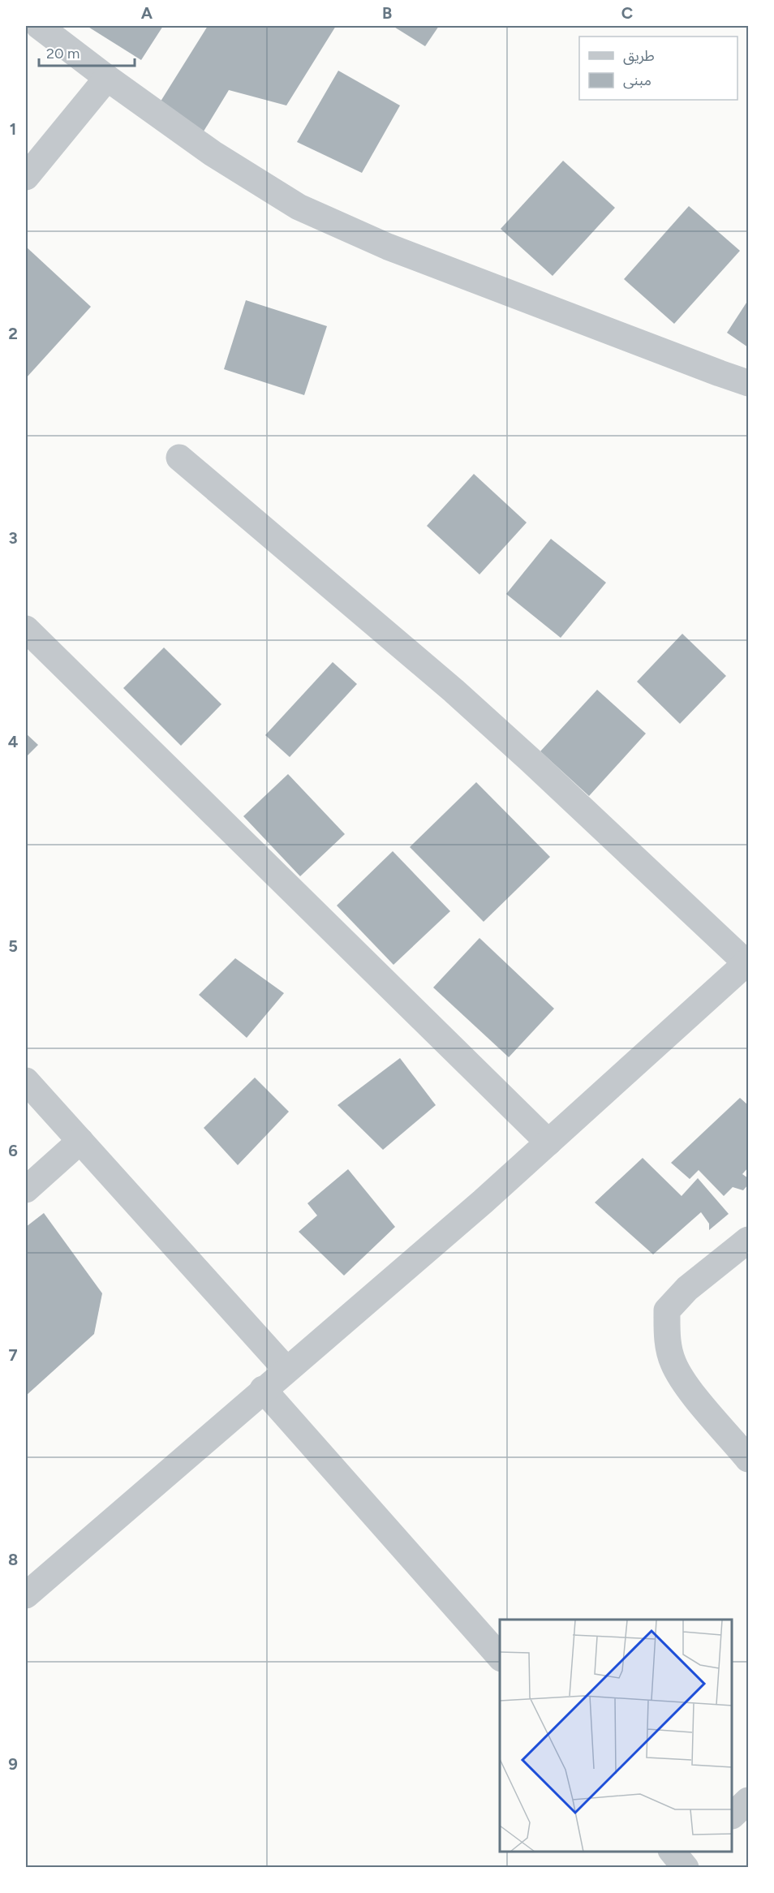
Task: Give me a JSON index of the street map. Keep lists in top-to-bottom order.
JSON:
{
  "legend": ["طريق", "مبنى"],
  "scale_bar": "20 m",
  "grid": {
    "columns": ["A", "B", "C"],
    "rows": [
      "1",
      "2",
      "3",
      "4",
      "5",
      "6",
      "7",
      "8",
      "9"
    ]
  }
}
